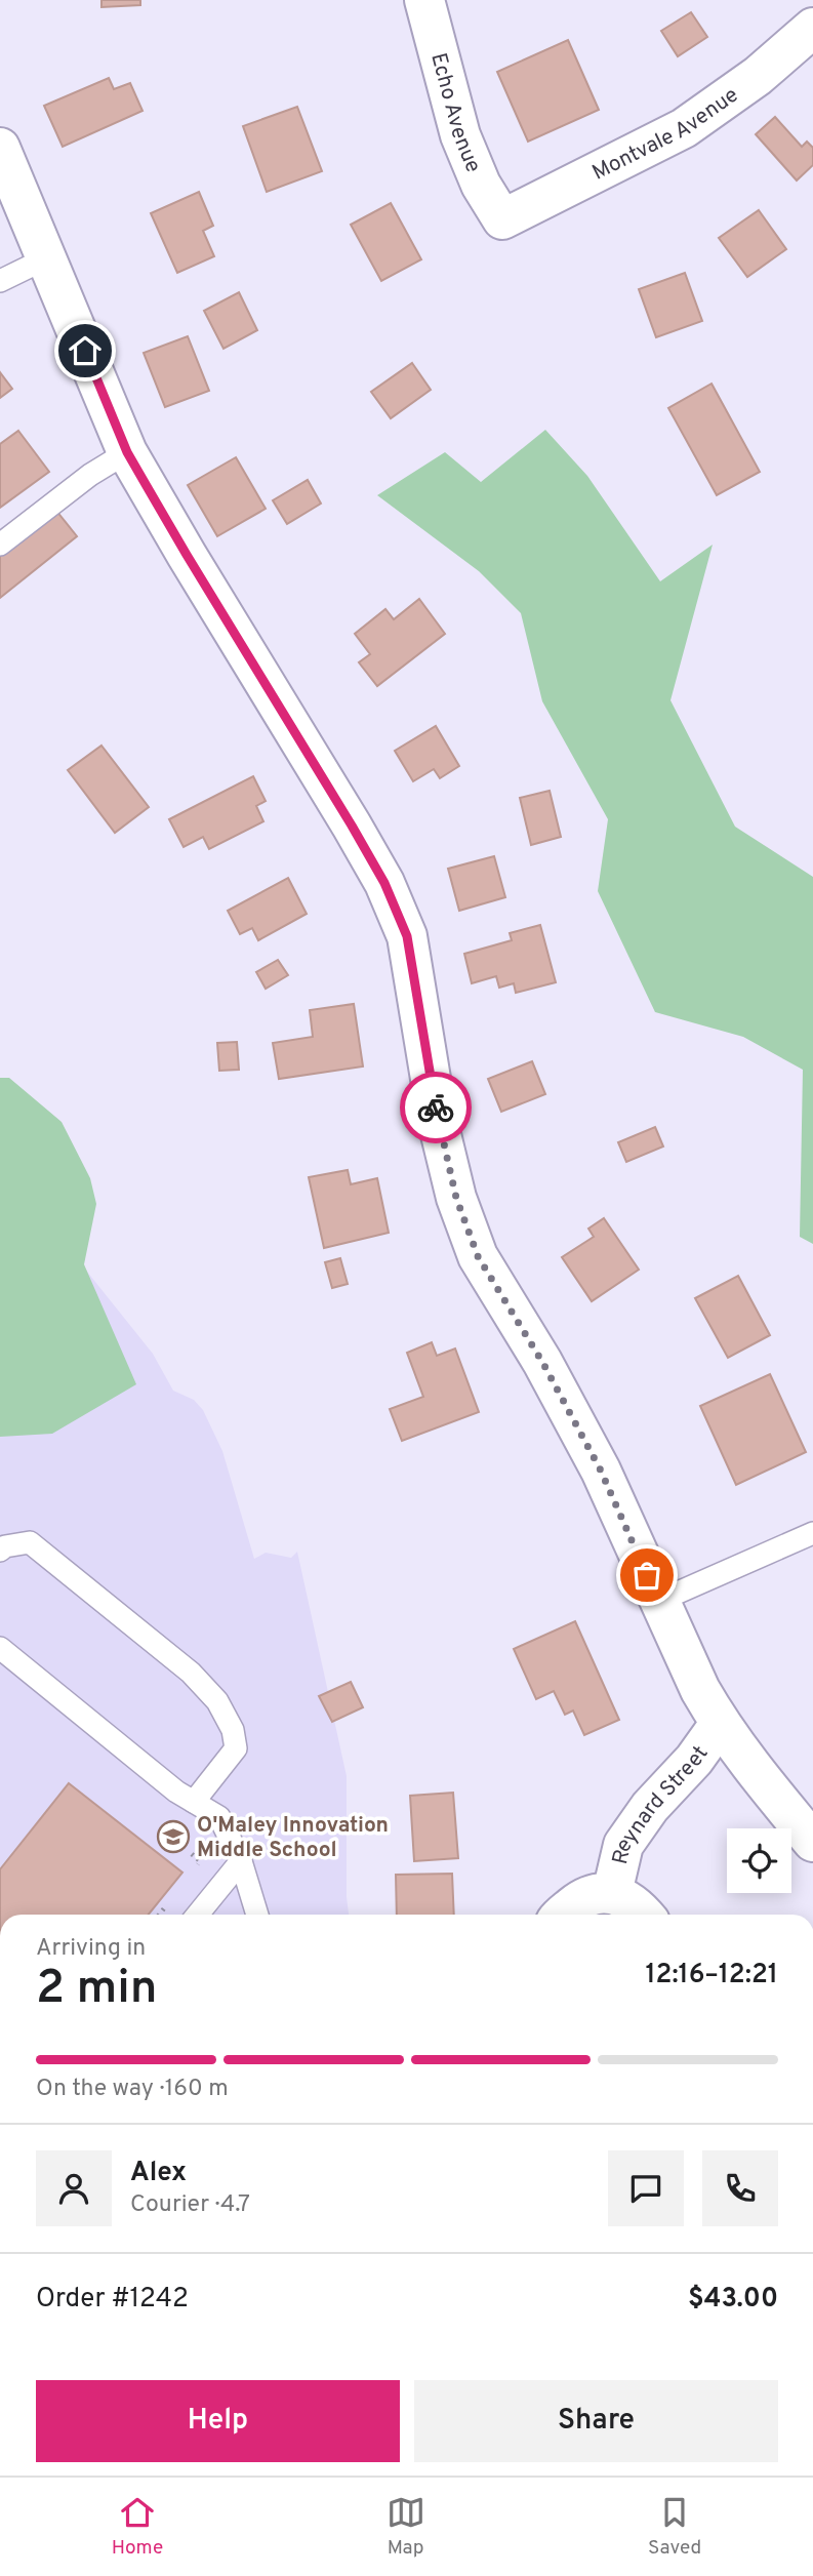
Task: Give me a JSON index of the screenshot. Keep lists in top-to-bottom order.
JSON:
{
  "streets": {
    "street": ["Echo Avenue", "Montvale Avenue", "Reynard Street"]
  },
  "crossings": [
    ["Echo Avenue", "Montvale Avenue"]
  ],
  "places": {
    "school or university": ["O'Maley Innovation Middle School"]
  },
  "page": {
    "heading": ["2 min", "Arriving in", "12:16–12:21"],
    "panel": [
      "Alex",
      "Courier · 4.7",
      "Order #1242",
      "$43.00"
    ],
    "bar": "On the way · 160 m",
    "buttons": ["Help", "Share"],
    "tabs": ["Home", "Map", "Saved"]
  }
}
